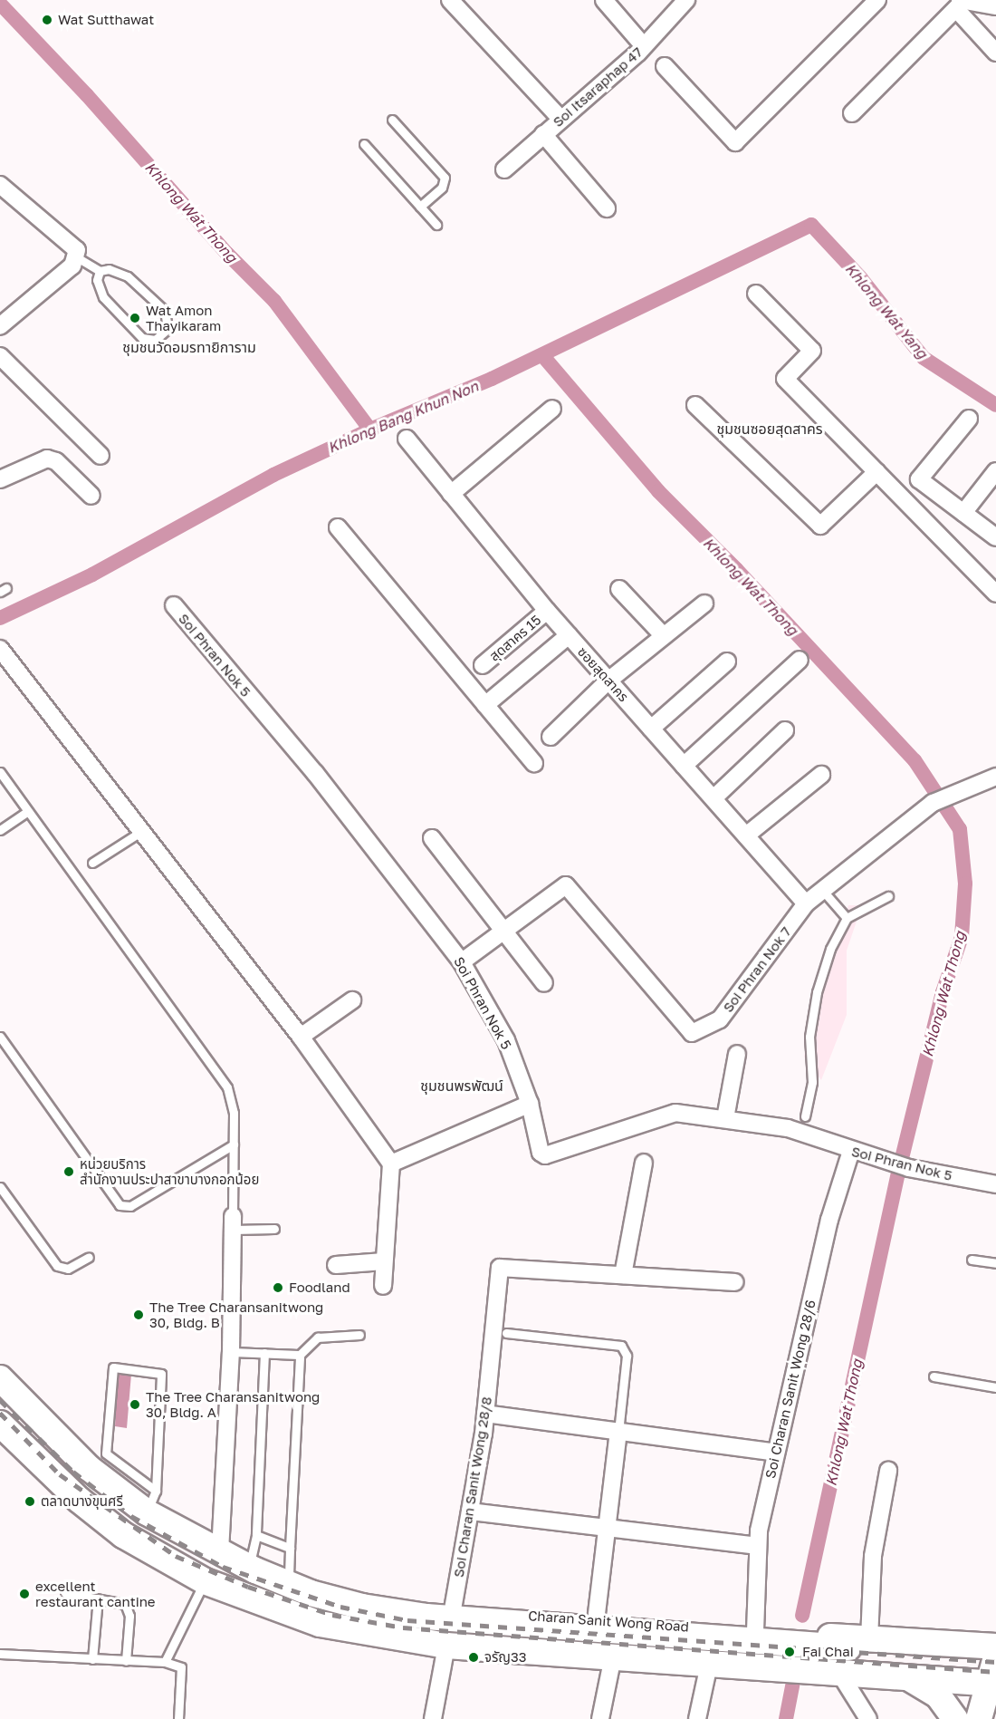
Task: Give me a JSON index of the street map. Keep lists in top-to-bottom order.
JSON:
{
  "streets": {
    "main road": ["Charan Sanit Wong Road"],
    "street": [
      "Soi Itsaraphap 47",
      "สุดสาคร 15",
      "Soi Phran Nok 5",
      "ซอยสุดสาคร",
      "Soi Phran Nok 7",
      "Soi Charan Sanit Wong 28/6",
      "Soi Charan Sanit Wong 28/8"
    ]
  },
  "crossings": [
    ["สุดสาคร 15", "ซอยสุดสาคร"],
    ["Soi Phran Nok 5", "Soi Charan Sanit Wong 28/6"],
    ["ซอยสุดสาคร", "Soi Phran Nok 7"],
    ["Soi Charan Sanit Wong 28/6", "Charan Sanit Wong Road"],
    ["Soi Charan Sanit Wong 28/8", "Charan Sanit Wong Road"]
  ],
  "districts": ["ชุมชนวัดอมรทายิการาม", "ชุมชนซอยสุดสาคร", "ชุมชนพรพัฒน์"],
  "water": ["Khlong Wat Thong", "Khlong Wat Yang", "Khlong Bang Khun Non"],
  "places": [
    "Wat Sutthawat",
    "Wat Amon Thayikaram",
    "หน่วยบริการ สำนักงานประปาสาขาบางกอกน้อย",
    "Foodland",
    "The Tree Charansanitwong 30, Bldg. B",
    "The Tree Charansanitwong 30, Bldg. A",
    "ตลาดบางขุนศรี",
    "excellent restaurant cantine",
    "Fai Chai",
    "จรัญ33"
  ]
}
